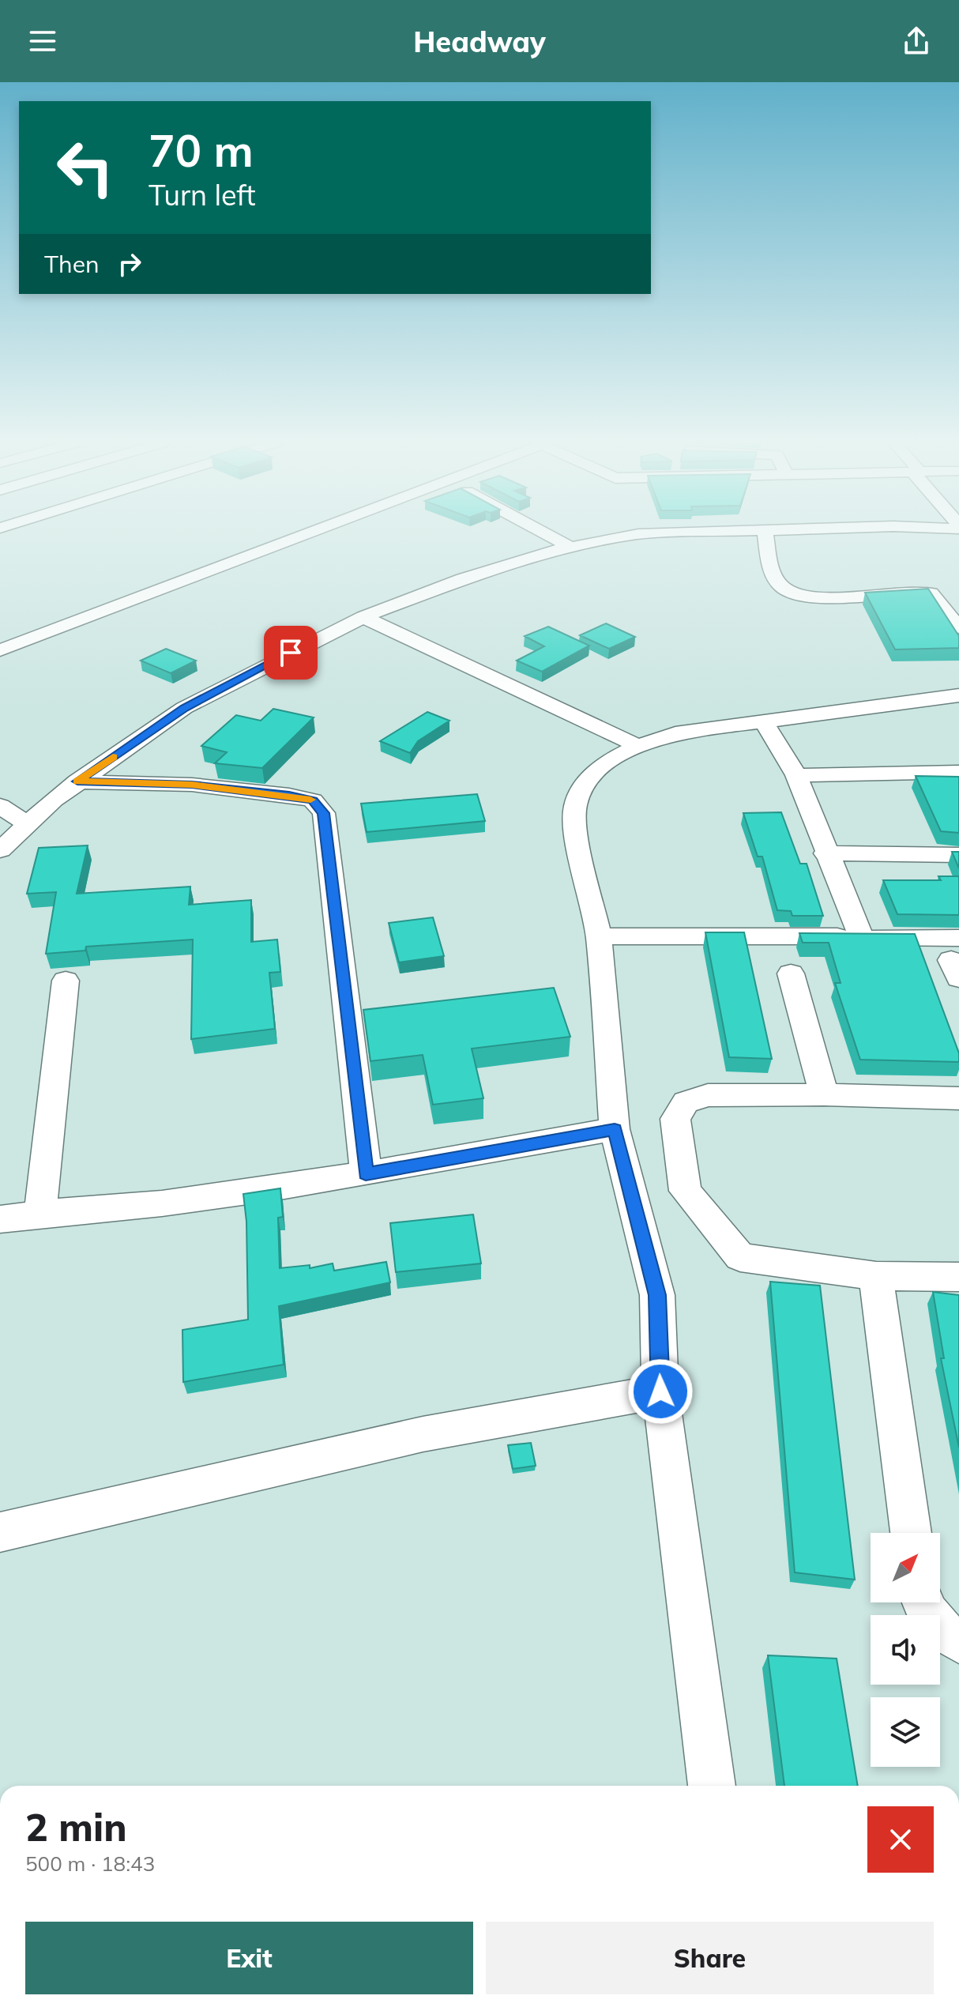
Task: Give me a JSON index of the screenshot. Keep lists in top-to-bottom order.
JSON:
{
  "north": "top right",
  "page": {
    "header": "Headway",
    "turn": ["70 m", "Turn left"],
    "then": "Then",
    "heading": ["2 min", "500 m · 18:43"],
    "buttons": ["Exit", "Share"]
  }
}
